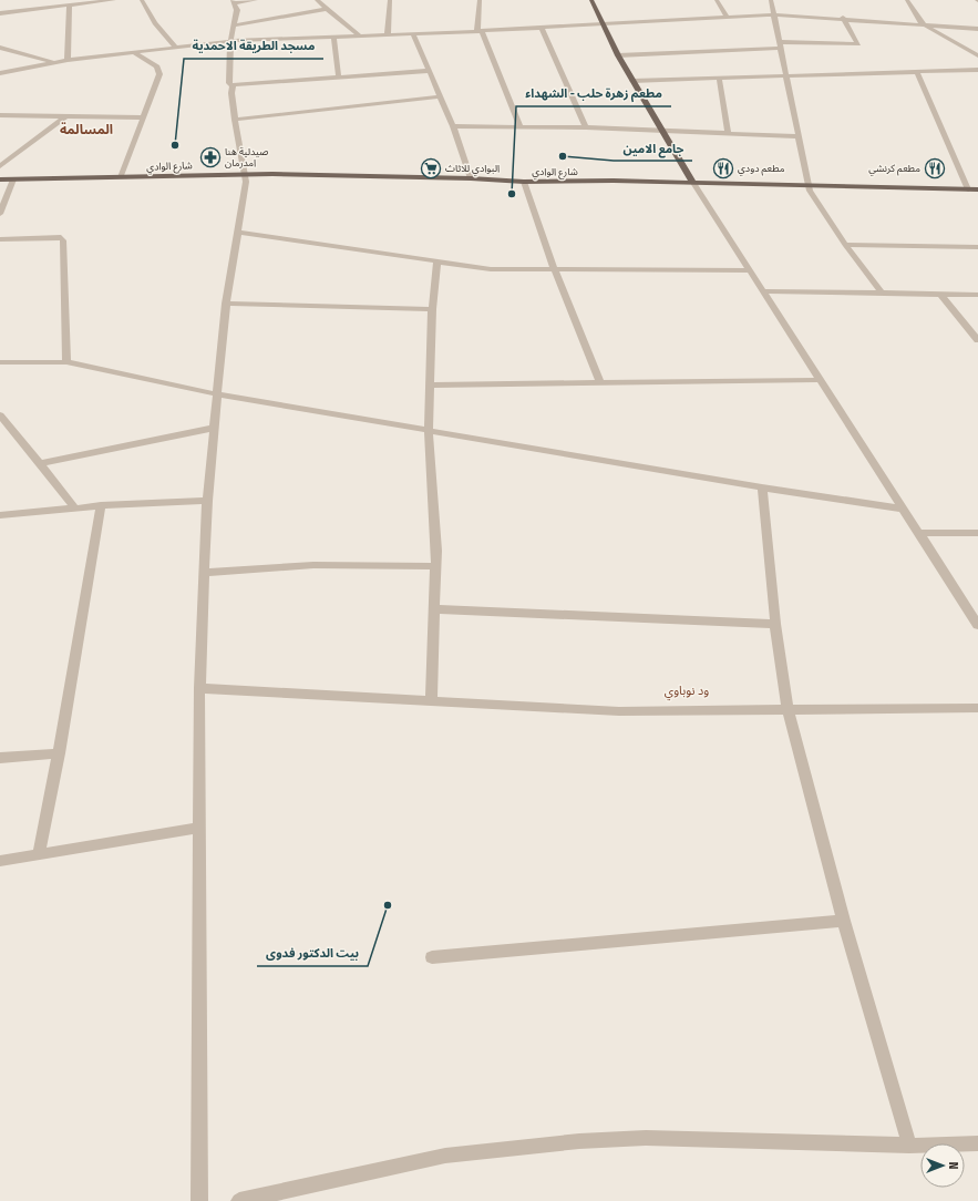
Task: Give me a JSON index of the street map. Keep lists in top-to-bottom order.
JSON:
{
  "streets": {
    "main road": ["شارع الوادي"]
  },
  "districts": ["المسالمة", "ود نوباوي"],
  "places": {
    "other": [
      "مسجد الطريقة الاحمدية",
      "جامع الامين",
      "مطعم زهرة حلب - الشهداء",
      "بيت الدكتور فدوى"
    ],
    "pharmacy": ["صيدلية هنا امدرمان"],
    "supermarket": ["البوادي للاثاث"],
    "restaurant": ["مطعم دودي", "مطعم كرنشي"]
  },
  "north": "right"
}
